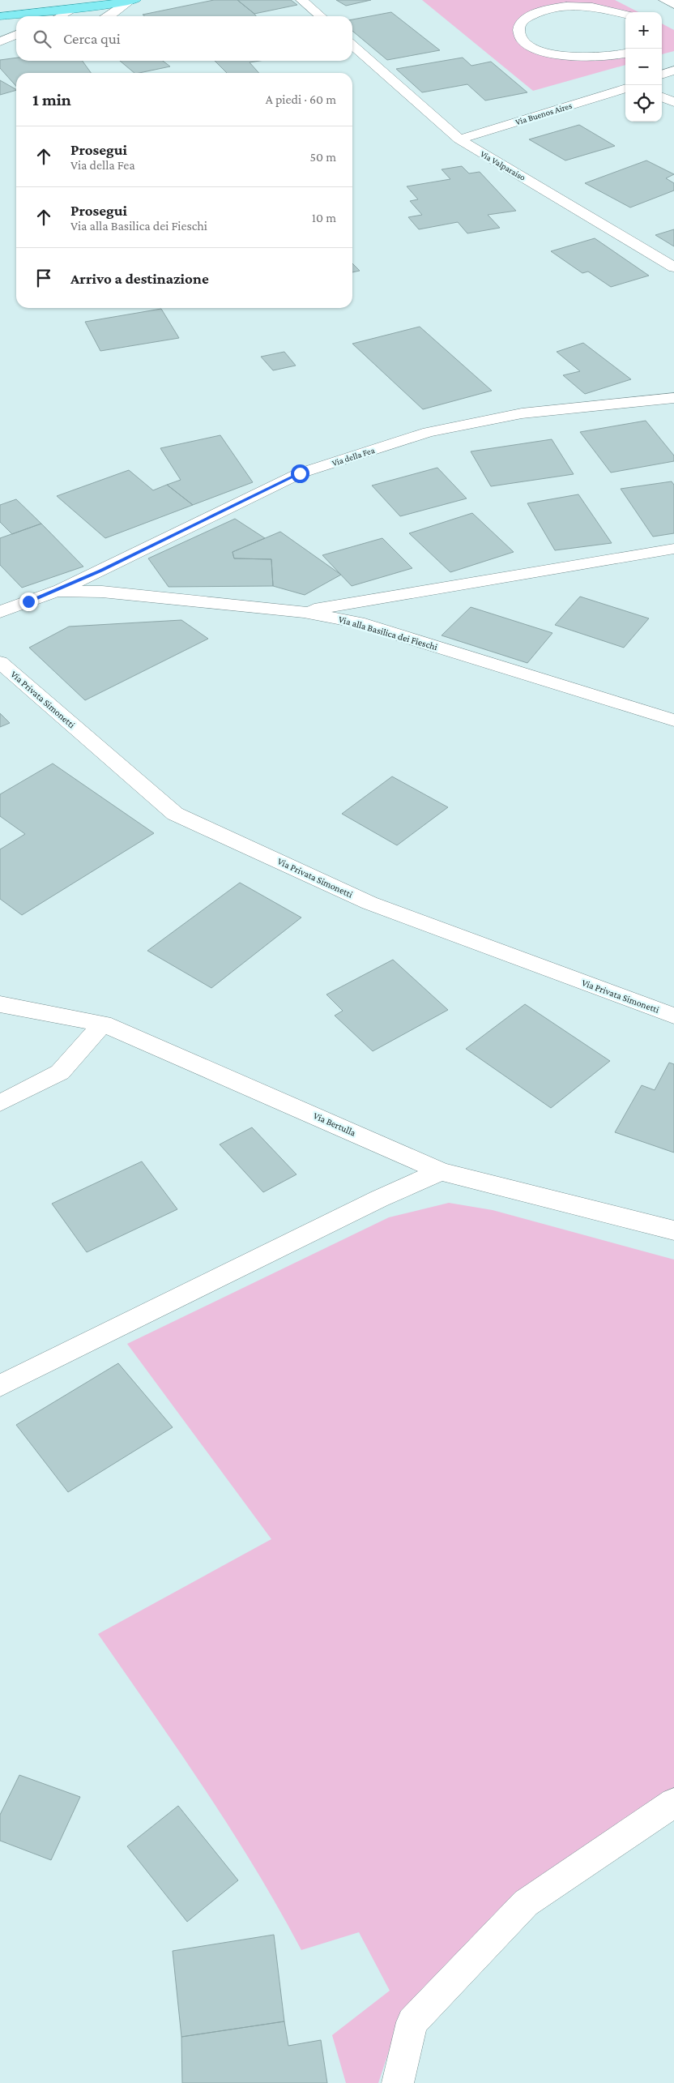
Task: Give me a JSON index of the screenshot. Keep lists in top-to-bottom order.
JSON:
{
  "streets": {
    "street": [
      "Via Buenos Aires",
      "Via Valparaiso",
      "Via della Fea",
      "Via alla Basilica dei Fieschi",
      "Via Privata Simonetti",
      "Via Bertulla"
    ]
  },
  "crossings": [
    ["Via Buenos Aires", "Via Valparaiso"],
    ["Via della Fea", "Via alla Basilica dei Fieschi"]
  ],
  "page": {
    "map_buttons": ["+", "−"],
    "search": "Cerca qui",
    "heading": ["1 min", "A piedi · 60 m"],
    "list": [
      ["Prosegui", "Via della Fea", "50 m"],
      ["Prosegui", "Via alla Basilica dei Fieschi", "10 m"],
      "Arrivo a destinazione"
    ]
  }
}
